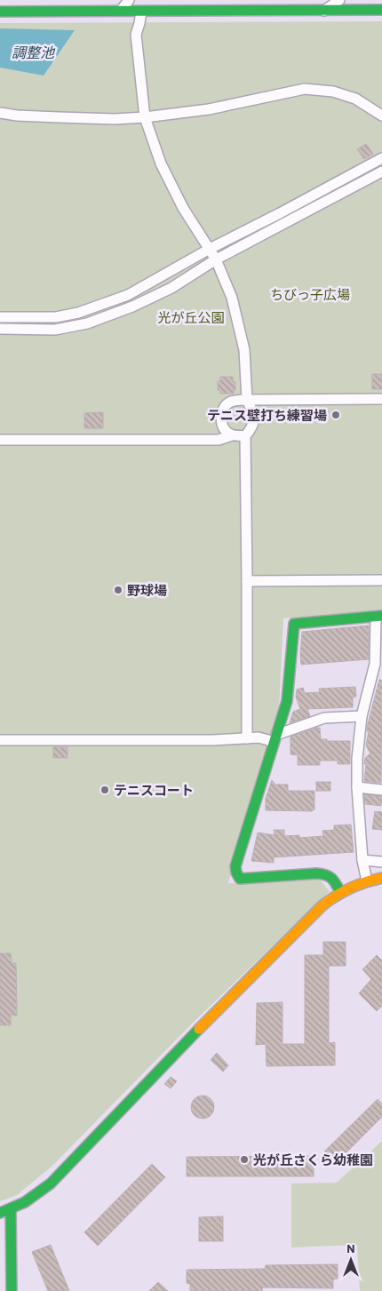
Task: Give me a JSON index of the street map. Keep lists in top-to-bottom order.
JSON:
{
  "water": ["調整池"],
  "parks": ["ちびっ子広場", "光が丘公園"],
  "places": [
    "テニス壁打ち練習場",
    "野球場",
    "テニスコート",
    "光が丘さくら幼稚園"
  ],
  "north": "top"
}
